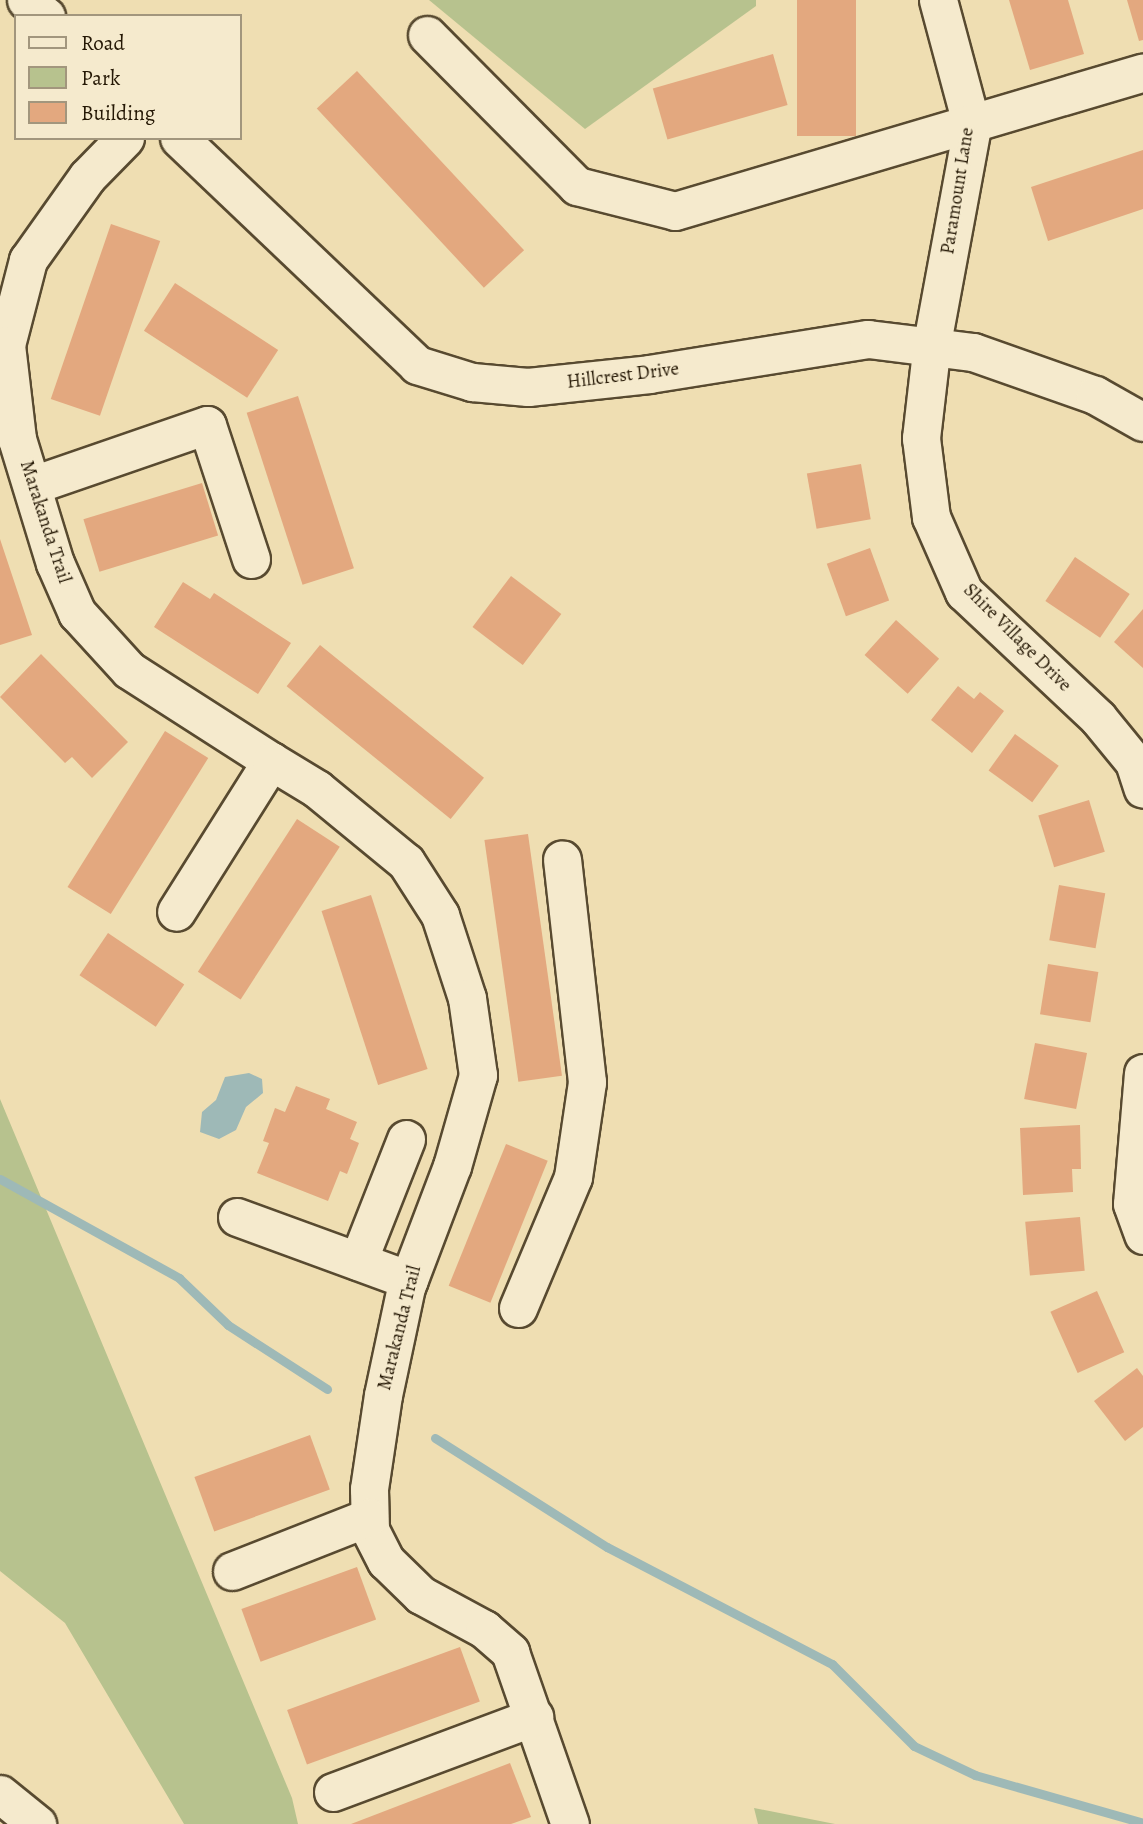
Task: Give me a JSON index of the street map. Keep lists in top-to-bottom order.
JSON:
{
  "streets": {
    "street": [
      "Paramount Lane",
      "Hillcrest Drive",
      "Marakanda Trail",
      "Shire Village Drive"
    ]
  },
  "crossings": [
    ["Paramount Lane", "Hillcrest Drive"],
    ["Paramount Lane", "Shire Village Drive"],
    ["Hillcrest Drive", "Shire Village Drive"]
  ],
  "legend": ["Road", "Park", "Building"]
}
